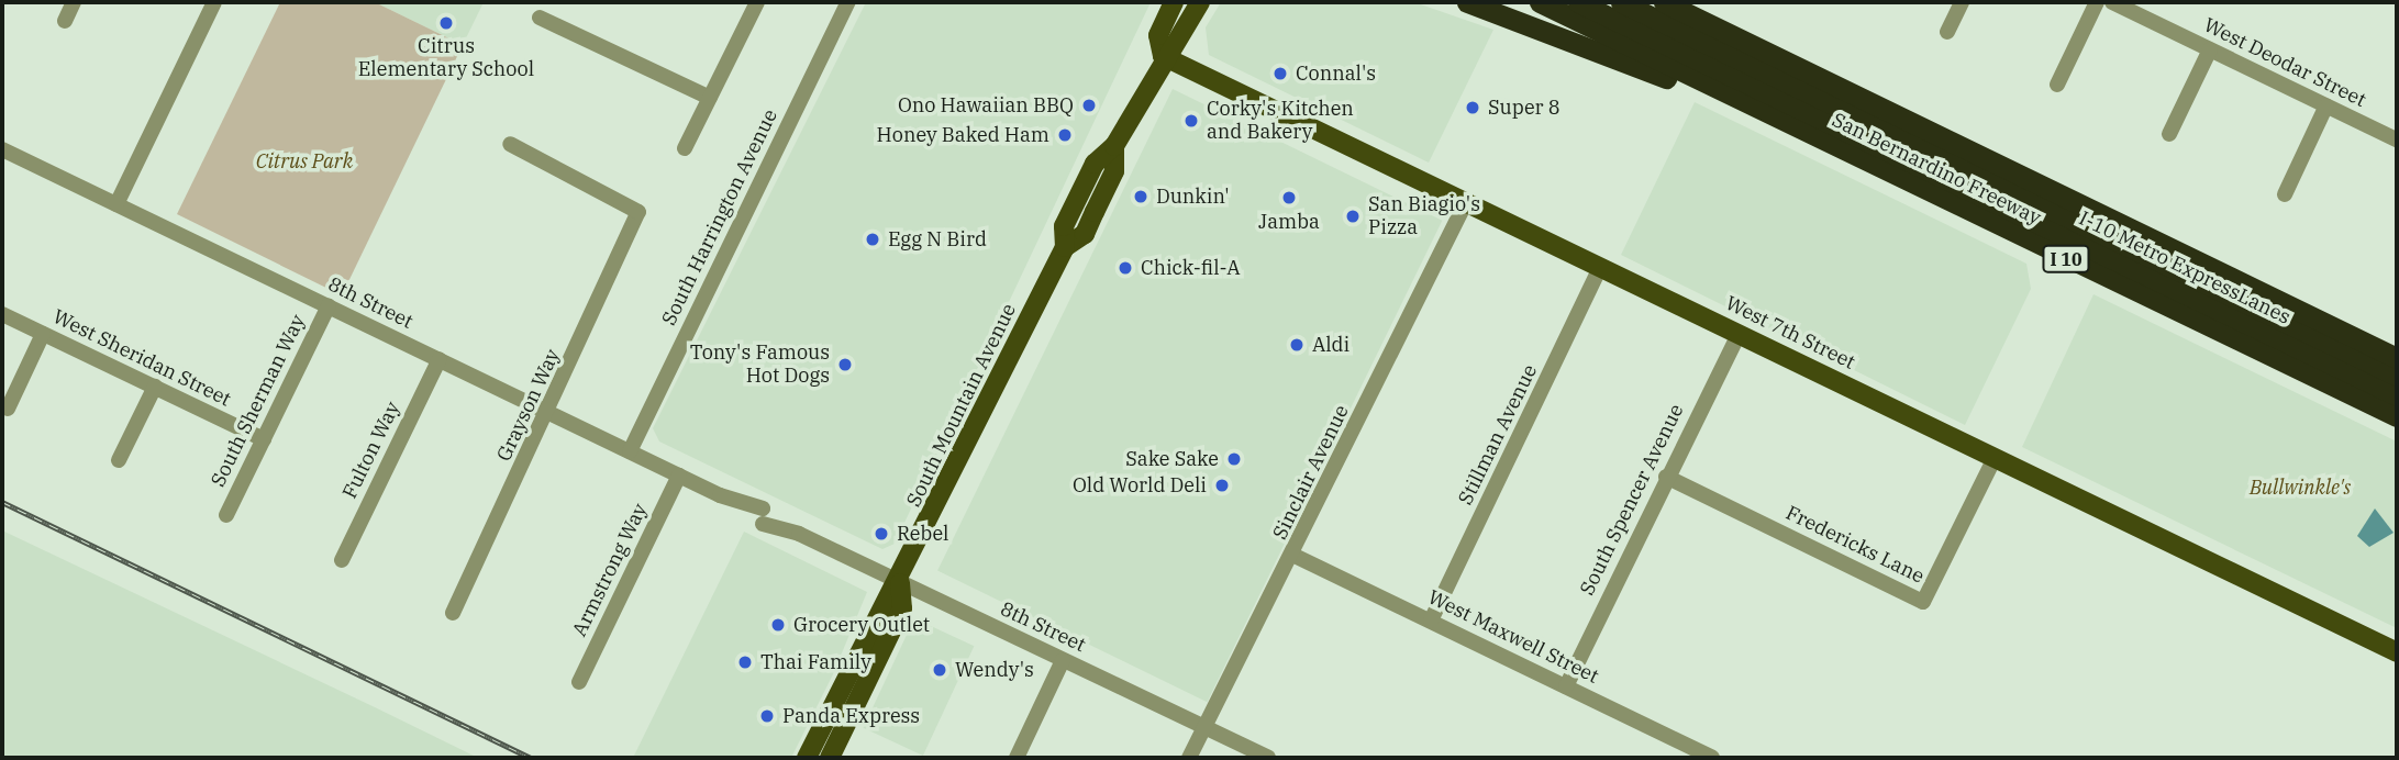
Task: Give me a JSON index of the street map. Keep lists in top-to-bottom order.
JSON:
{
  "streets": {
    "highway": ["San Bernardino Freeway", "I 10", "I-10 Metro ExpressLanes"],
    "main road": ["West 7th Street", "South Mountain Avenue"],
    "street": [
      "West Deodar Street",
      "South Harrington Avenue",
      "8th Street",
      "West Sheridan Street",
      "South Sherman Way",
      "Grayson Way",
      "Stillman Avenue",
      "Fulton Way",
      "Sinclair Avenue",
      "South Spencer Avenue",
      "Fredericks Lane",
      "Armstrong Way",
      "West Maxwell Street"
    ]
  },
  "crossings": [
    ["South Harrington Avenue", "8th Street"],
    ["8th Street", "South Sherman Way"],
    ["8th Street", "Grayson Way"],
    ["8th Street", "South Mountain Avenue"],
    ["8th Street", "Fulton Way"],
    ["8th Street", "Sinclair Avenue"],
    ["8th Street", "Armstrong Way"],
    ["West 7th Street", "South Mountain Avenue"],
    ["West 7th Street", "Stillman Avenue"],
    ["West 7th Street", "Sinclair Avenue"],
    ["West 7th Street", "South Spencer Avenue"],
    ["West 7th Street", "Fredericks Lane"],
    ["West Sheridan Street", "South Sherman Way"],
    ["Stillman Avenue", "West Maxwell Street"],
    ["Sinclair Avenue", "West Maxwell Street"],
    ["South Spencer Avenue", "Fredericks Lane"],
    ["South Spencer Avenue", "West Maxwell Street"]
  ],
  "parks": ["Citrus Park", "Bullwinkle's"],
  "places": [
    "Citrus Elementary School",
    "Connal's",
    "Ono Hawaiian BBQ",
    "Super 8",
    "Corky's Kitchen and Bakery",
    "Honey Baked Ham",
    "Dunkin'",
    "Jamba",
    "San Biagio's Pizza",
    "Egg N Bird",
    "Chick-fil-A",
    "Aldi",
    "Tony's Famous Hot Dogs",
    "Sake Sake",
    "Old World Deli",
    "Rebel",
    "Grocery Outlet",
    "Thai Family",
    "Wendy's",
    "Panda Express"
  ]
}
